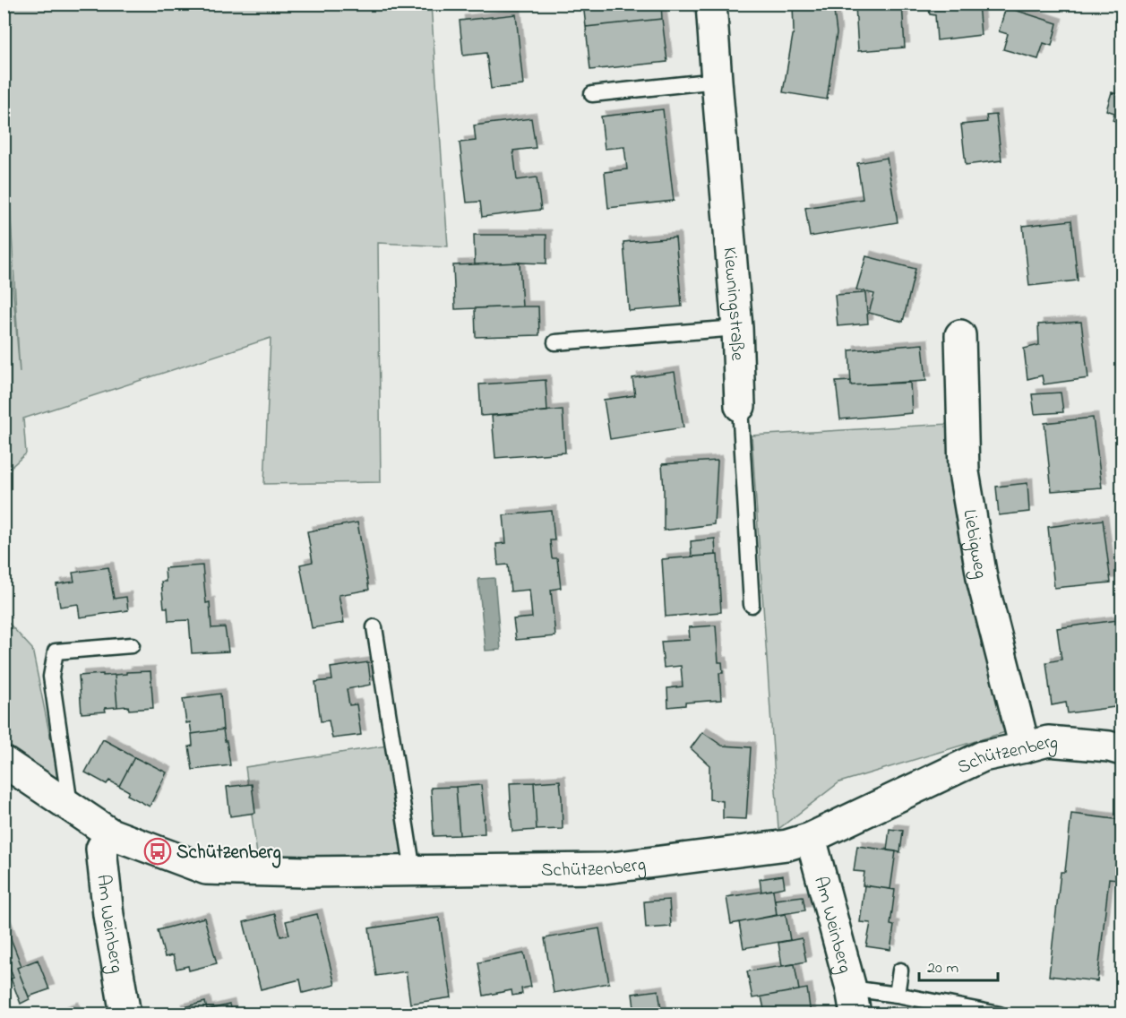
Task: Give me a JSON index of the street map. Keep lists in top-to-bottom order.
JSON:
{
  "streets": {
    "street": [
      "Kiewningstraße",
      "Liebigweg",
      "Schützenberg",
      "Am Weinberg"
    ]
  },
  "crossings": [
    ["Liebigweg", "Schützenberg"],
    ["Schützenberg", "Am Weinberg"]
  ],
  "places": {
    "bus stop": ["Schützenberg"]
  },
  "scale_bar": "20 m"
}
